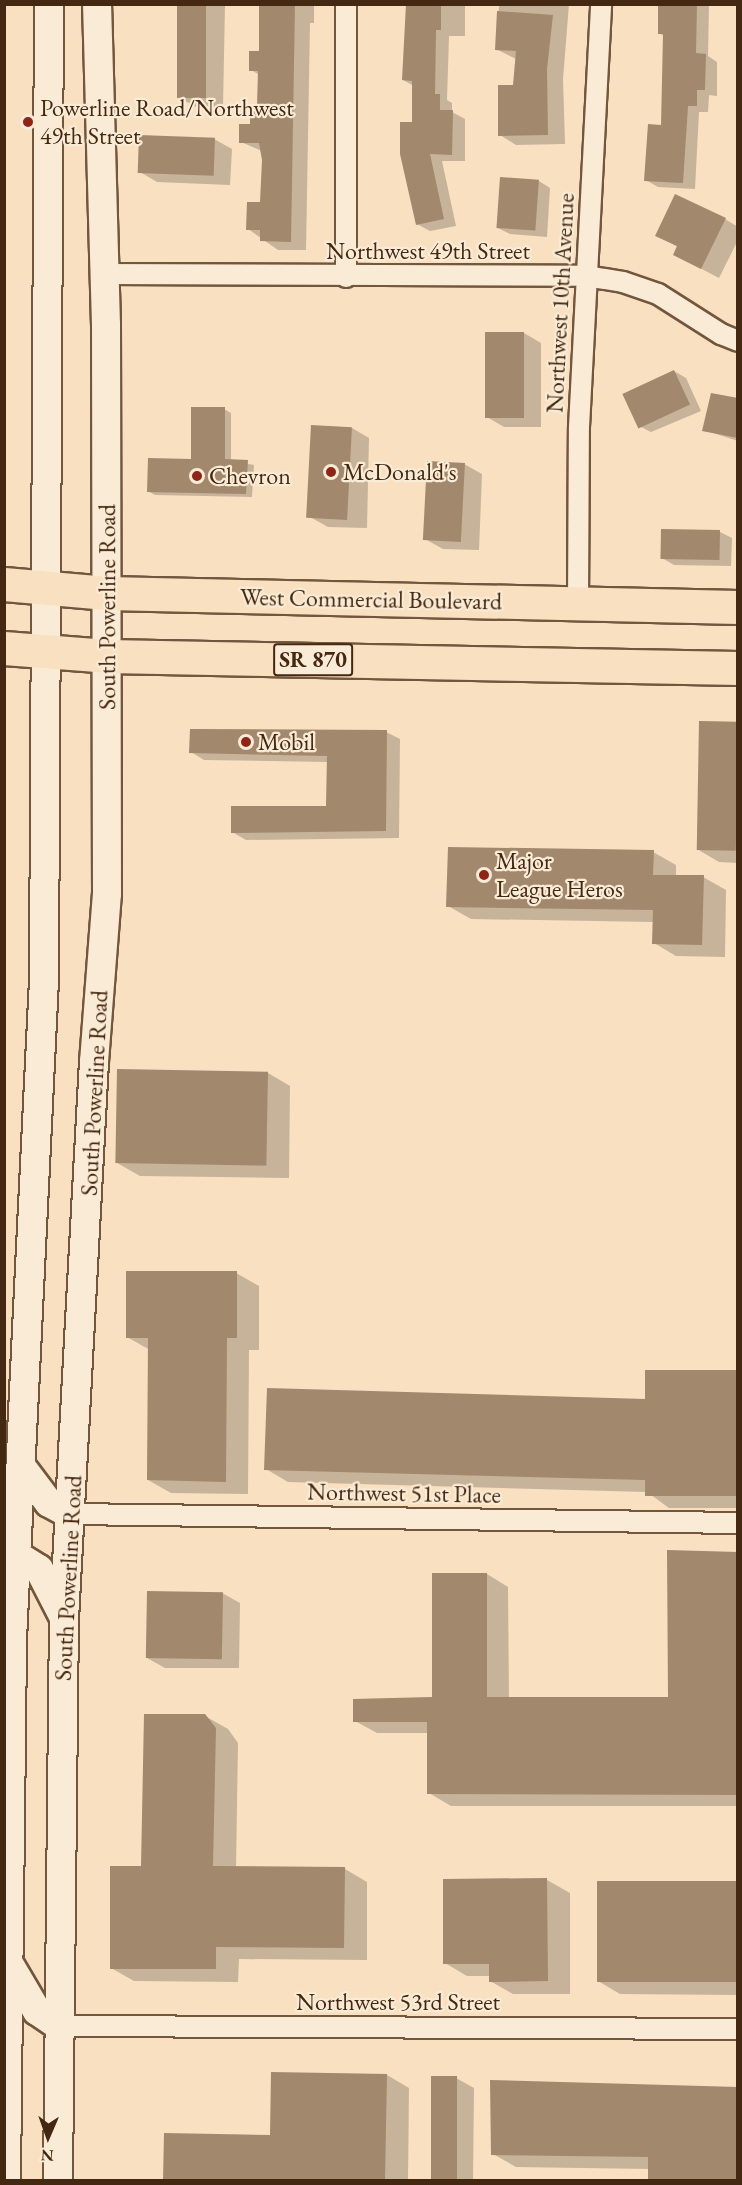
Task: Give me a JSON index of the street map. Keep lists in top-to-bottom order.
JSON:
{
  "streets": {
    "highway": ["West Commercial Boulevard", "SR 870"],
    "main road": ["South Powerline Road"],
    "street": [
      "Northwest 49th Street",
      "Northwest 10th Avenue",
      "Northwest 51st Place",
      "Northwest 53rd Street"
    ]
  },
  "crossings": [
    ["Northwest 49th Street", "Northwest 10th Avenue"],
    ["Northwest 49th Street", "South Powerline Road"],
    ["Northwest 10th Avenue", "West Commercial Boulevard"],
    ["West Commercial Boulevard", "South Powerline Road"],
    ["South Powerline Road", "SR 870"],
    ["South Powerline Road", "Northwest 51st Place"],
    ["South Powerline Road", "Northwest 53rd Street"]
  ],
  "places": [
    "Powerline Road/Northwest 49th Street",
    "McDonald's",
    "Chevron",
    "Mobil",
    "Major League Heros"
  ],
  "north": "bottom"
}
